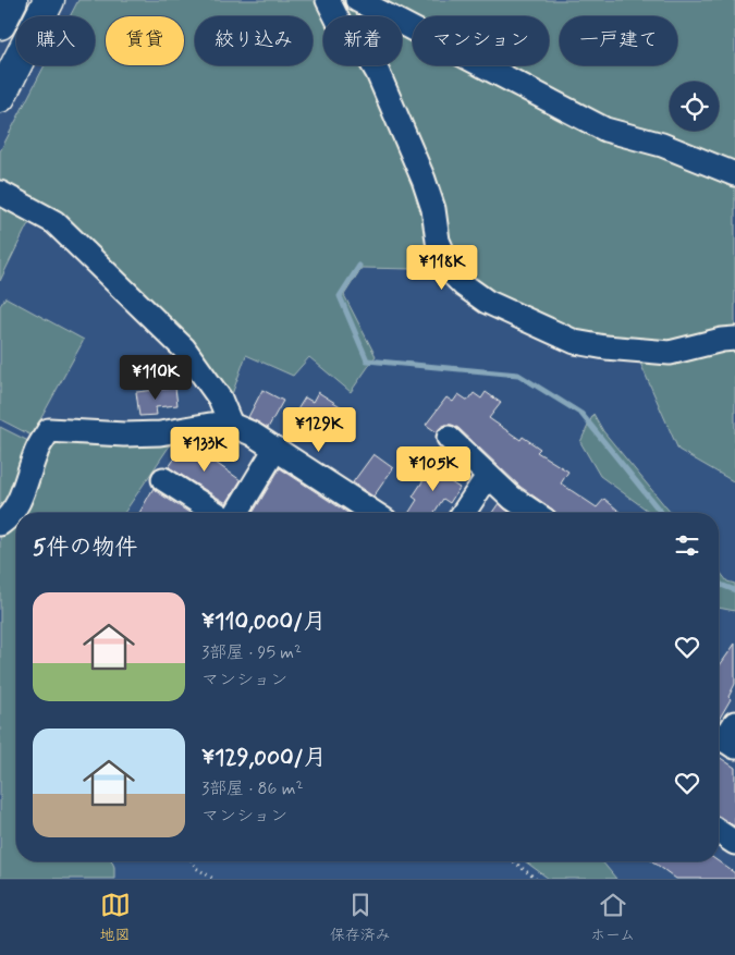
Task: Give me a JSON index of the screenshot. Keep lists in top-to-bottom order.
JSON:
{
  "page": {
    "chip": [
      "購入",
      "賃貸",
      "絞り込み",
      "新着",
      "マンション",
      "一戸建て"
    ],
    "price": [
      "¥118K",
      "¥110K",
      "¥129K",
      "¥133K",
      "¥105K"
    ],
    "heading": "5件の物件",
    "list": [
      {
        "name": "¥110,000/月",
        "note": "3部屋 · 95 m² · マンション"
      },
      {
        "name": "¥129,000/月",
        "note": "3部屋 · 86 m² · マンション"
      }
    ],
    "tabs": ["地図", "保存済み", "ホーム"]
  }
}
